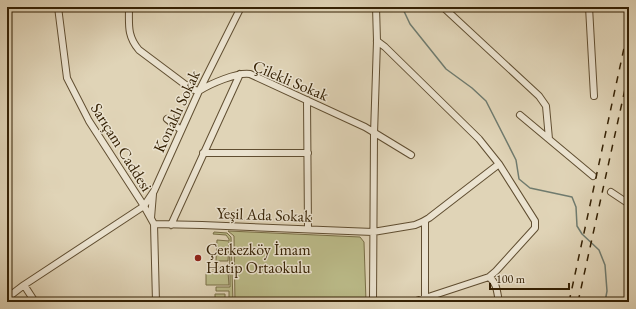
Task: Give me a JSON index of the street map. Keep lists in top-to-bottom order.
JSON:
{
  "streets": {
    "street": [
      "Çilekli Sokak",
      "Konaklı Sokak",
      "Sarıçam Caddesi",
      "Yeşil Ada Sokak"
    ]
  },
  "crossings": [
    ["Çilekli Sokak", "Konaklı Sokak"],
    ["Konaklı Sokak", "Sarıçam Caddesi"],
    ["Sarıçam Caddesi", "Yeşil Ada Sokak"]
  ],
  "places": ["Çerkezköy İmam Hatip Ortaokulu"],
  "scale_bar": "100 m"
}
